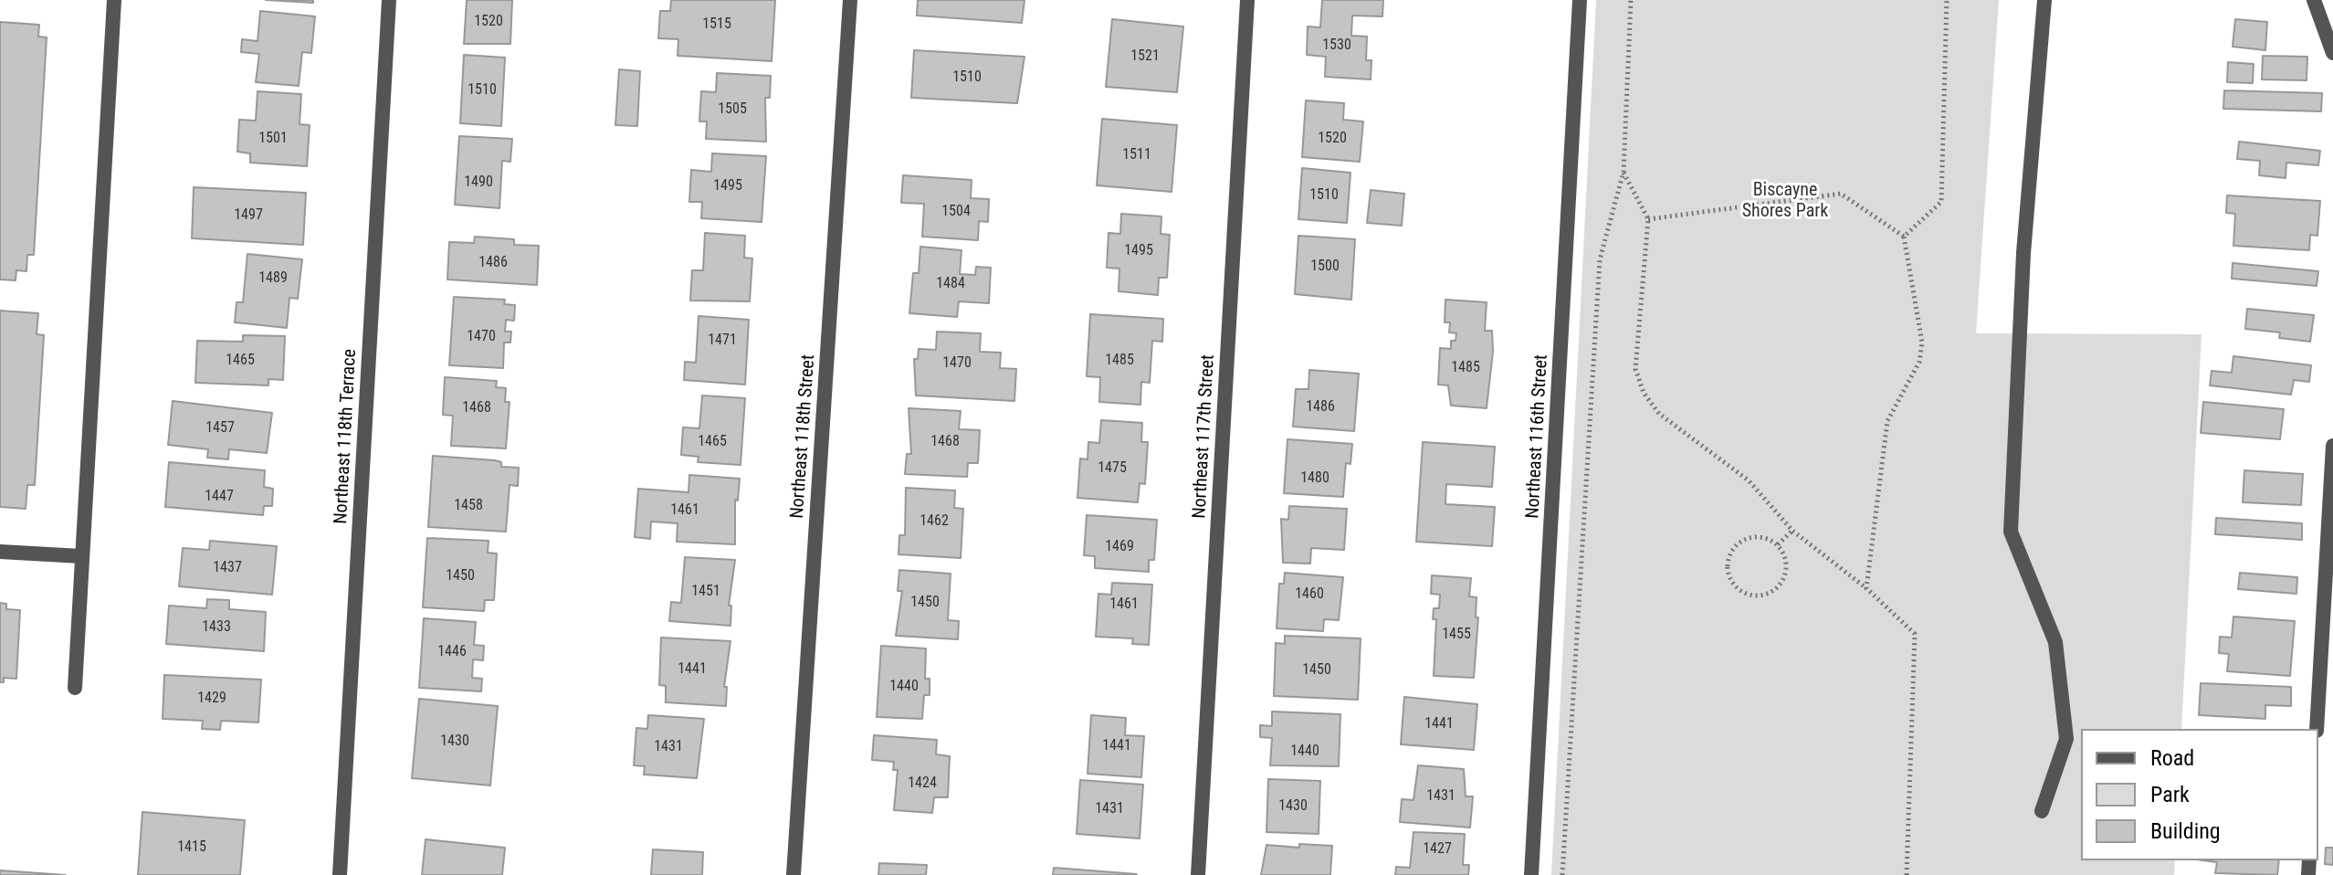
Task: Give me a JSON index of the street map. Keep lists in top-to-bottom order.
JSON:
{
  "streets": {
    "street": [
      "Northeast 118th Terrace",
      "Northeast 118th Street",
      "Northeast 117th Street",
      "Northeast 116th Street"
    ]
  },
  "parks": ["Biscayne Shores Park"],
  "house_numbers": [
    "1520",
    "1515",
    "1530",
    "1521",
    "1510",
    "1510",
    "1505",
    "1501",
    "1520",
    "1511",
    "1490",
    "1495",
    "1510",
    "1504",
    "1497",
    "1495",
    "1486",
    "1500",
    "1489",
    "1484",
    "1470",
    "1471",
    "1465",
    "1485",
    "1470",
    "1485",
    "1486",
    "1468",
    "1457",
    "1465",
    "1468",
    "1475",
    "1480",
    "1447",
    "1458",
    "1461",
    "1462",
    "1469",
    "1437",
    "1450",
    "1451",
    "1460",
    "1450",
    "1461",
    "1433",
    "1455",
    "1446",
    "1441",
    "1450",
    "1440",
    "1429",
    "1441",
    "1430",
    "1441",
    "1431",
    "1440",
    "1424",
    "1431",
    "1430",
    "1431",
    "1415",
    "1427"
  ],
  "legend": ["Road", "Park", "Building"]
}
